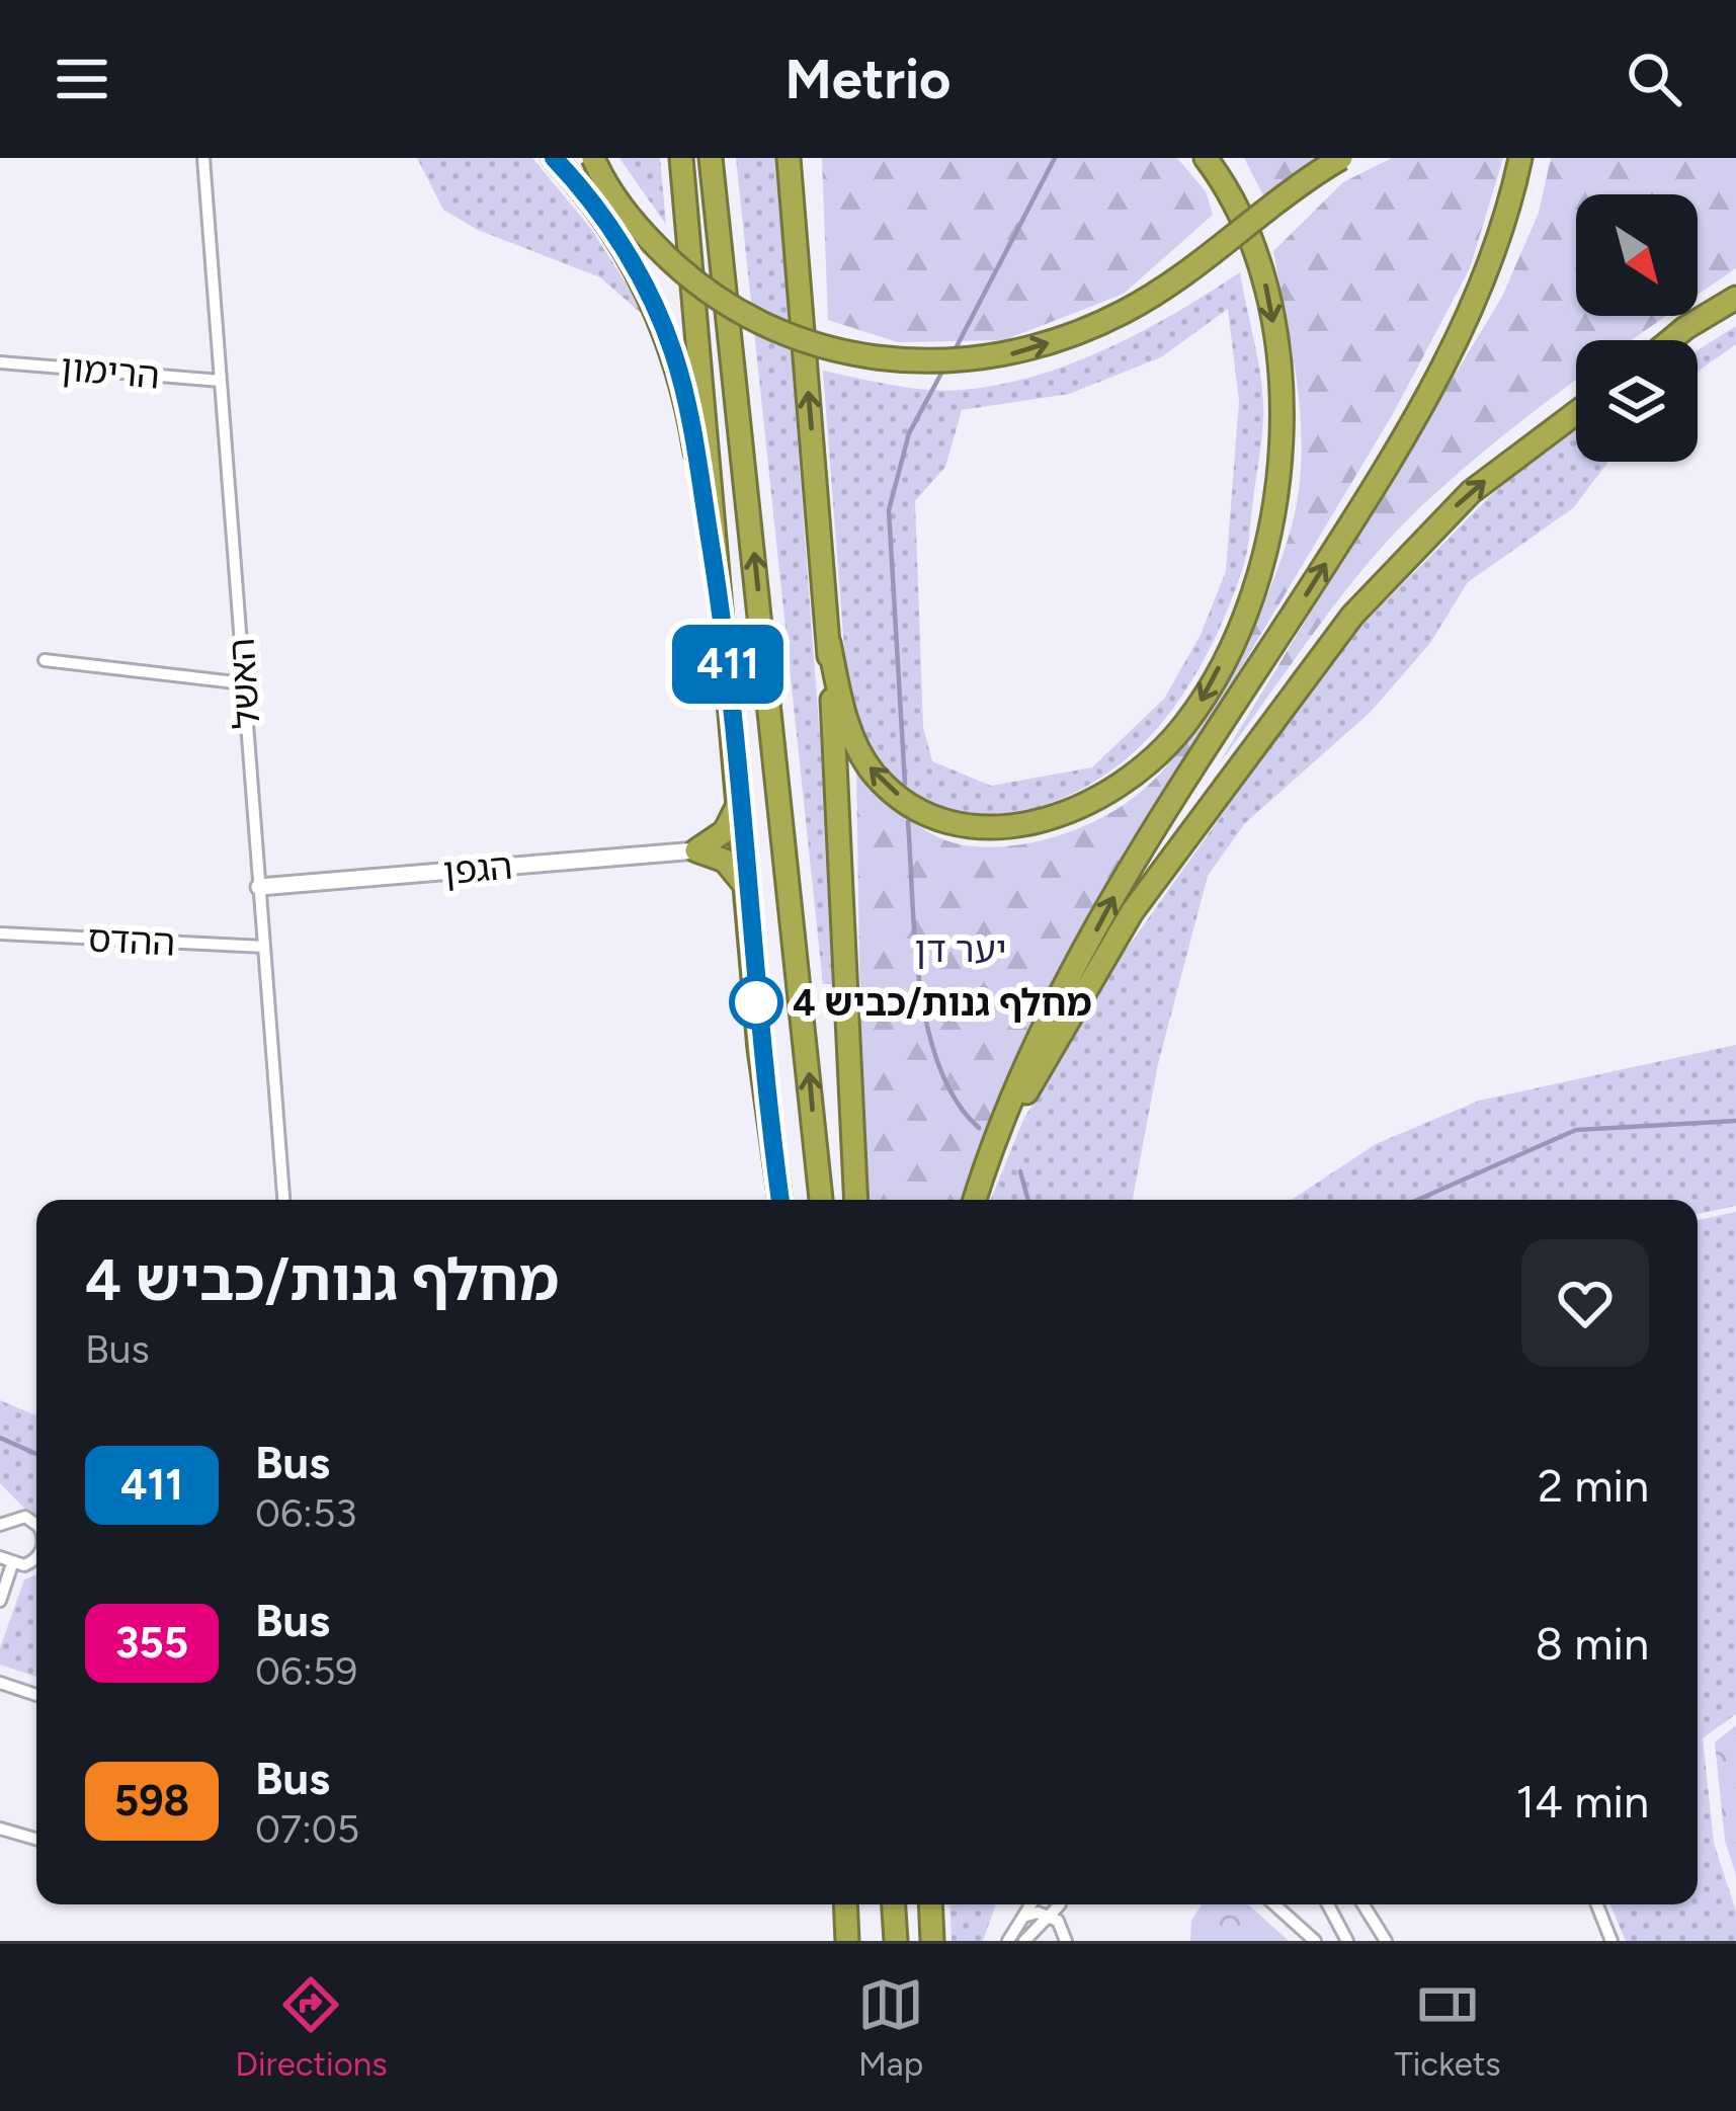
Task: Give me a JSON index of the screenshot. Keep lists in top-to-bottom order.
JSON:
{
  "streets": {
    "street": [
      "הרימון",
      "האשל",
      "הגפן",
      "ההדס"
    ]
  },
  "crossings": [
    ["הרימון", "האשל"],
    ["האשל", "הגפן"],
    ["האשל", "ההדס"]
  ],
  "parks": ["יער דן"],
  "places": ["מחלף גנות/כביש 4"],
  "lines": ["bus line 411"],
  "north": "bottom right",
  "page": {
    "header": "Metrio",
    "on_map": "411",
    "heading": ["מחלף גנות/כביש 4", "Bus"],
    "list": [
      {
        "mark": "411",
        "name": "Bus",
        "note": "06:53",
        "value": "2 min"
      },
      {
        "mark": "355",
        "name": "Bus",
        "note": "06:59",
        "value": "8 min"
      },
      {
        "mark": "598",
        "name": "Bus",
        "note": "07:05",
        "value": "14 min"
      }
    ],
    "tabs": ["Directions", "Map", "Tickets"]
  }
}
